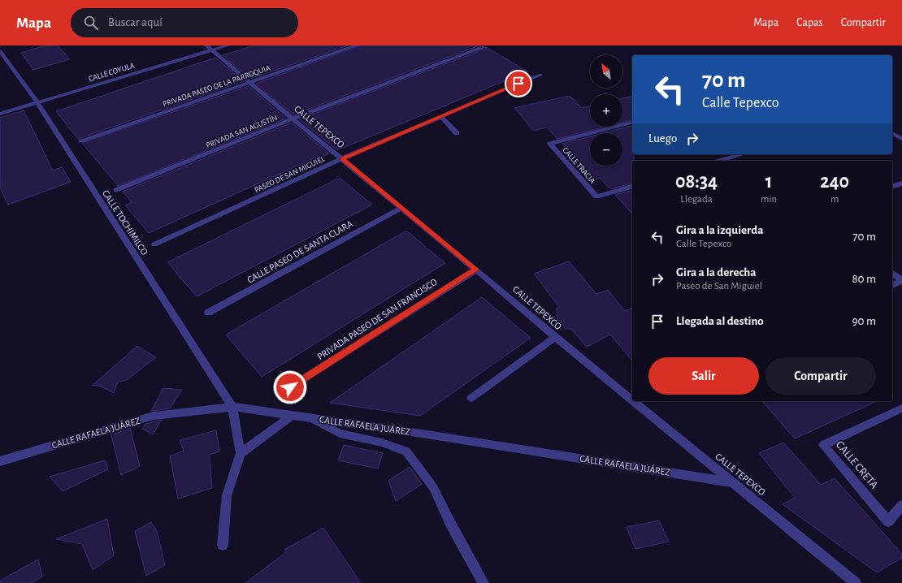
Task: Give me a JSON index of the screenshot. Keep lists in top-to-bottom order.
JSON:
{
  "streets": {
    "street": [
      "CALLE COYULA",
      "PRIVADA PASEO DE LA PARROQUIA",
      "CALLE TEPEXCO",
      "PRIVADA SAN AGUSTÍN",
      "CALLE TRACIA",
      "PASEO DE SAN MIGUIEL",
      "CALLE TOCHIMILCO",
      "CALLE PASEO DE SANTA CLARA",
      "PRIVADA PASEO DE SAN FRANCISCO",
      "CALLE RAFAELA JUÁREZ",
      "CALLE CRETA"
    ]
  },
  "crossings": [
    ["CALLE COYULA", "CALLE TEPEXCO"],
    ["CALLE COYULA", "CALLE TOCHIMILCO"],
    ["PRIVADA PASEO DE LA PARROQUIA", "CALLE TEPEXCO"],
    ["CALLE TEPEXCO", "PRIVADA SAN AGUSTÍN"],
    ["CALLE TEPEXCO", "PASEO DE SAN MIGUIEL"],
    ["CALLE TEPEXCO", "CALLE PASEO DE SANTA CLARA"],
    ["CALLE TEPEXCO", "PRIVADA PASEO DE SAN FRANCISCO"],
    ["CALLE TEPEXCO", "CALLE RAFAELA JUÁREZ"],
    ["CALLE TOCHIMILCO", "CALLE RAFAELA JUÁREZ"]
  ],
  "north": "top left",
  "page": {
    "header": "Mapa",
    "search": "Buscar aquí",
    "nav": ["Mapa", "Capas", "Compartir"],
    "map_buttons": ["+", "−"],
    "turn": ["70 m", "Calle Tepexco"],
    "then": "Luego",
    "eta": [
      "08:34",
      "Llegada",
      "1",
      "min",
      "240",
      "m"
    ],
    "list": [
      {
        "name": "Gira a la izquierda",
        "note": "Calle Tepexco",
        "value": "70 m"
      },
      {
        "name": "Gira a la derecha",
        "note": "Paseo de San Miguiel",
        "value": "80 m"
      },
      {
        "name": "Llegada al destino",
        "value": "90 m"
      }
    ],
    "buttons": ["Salir", "Compartir"]
  }
}
